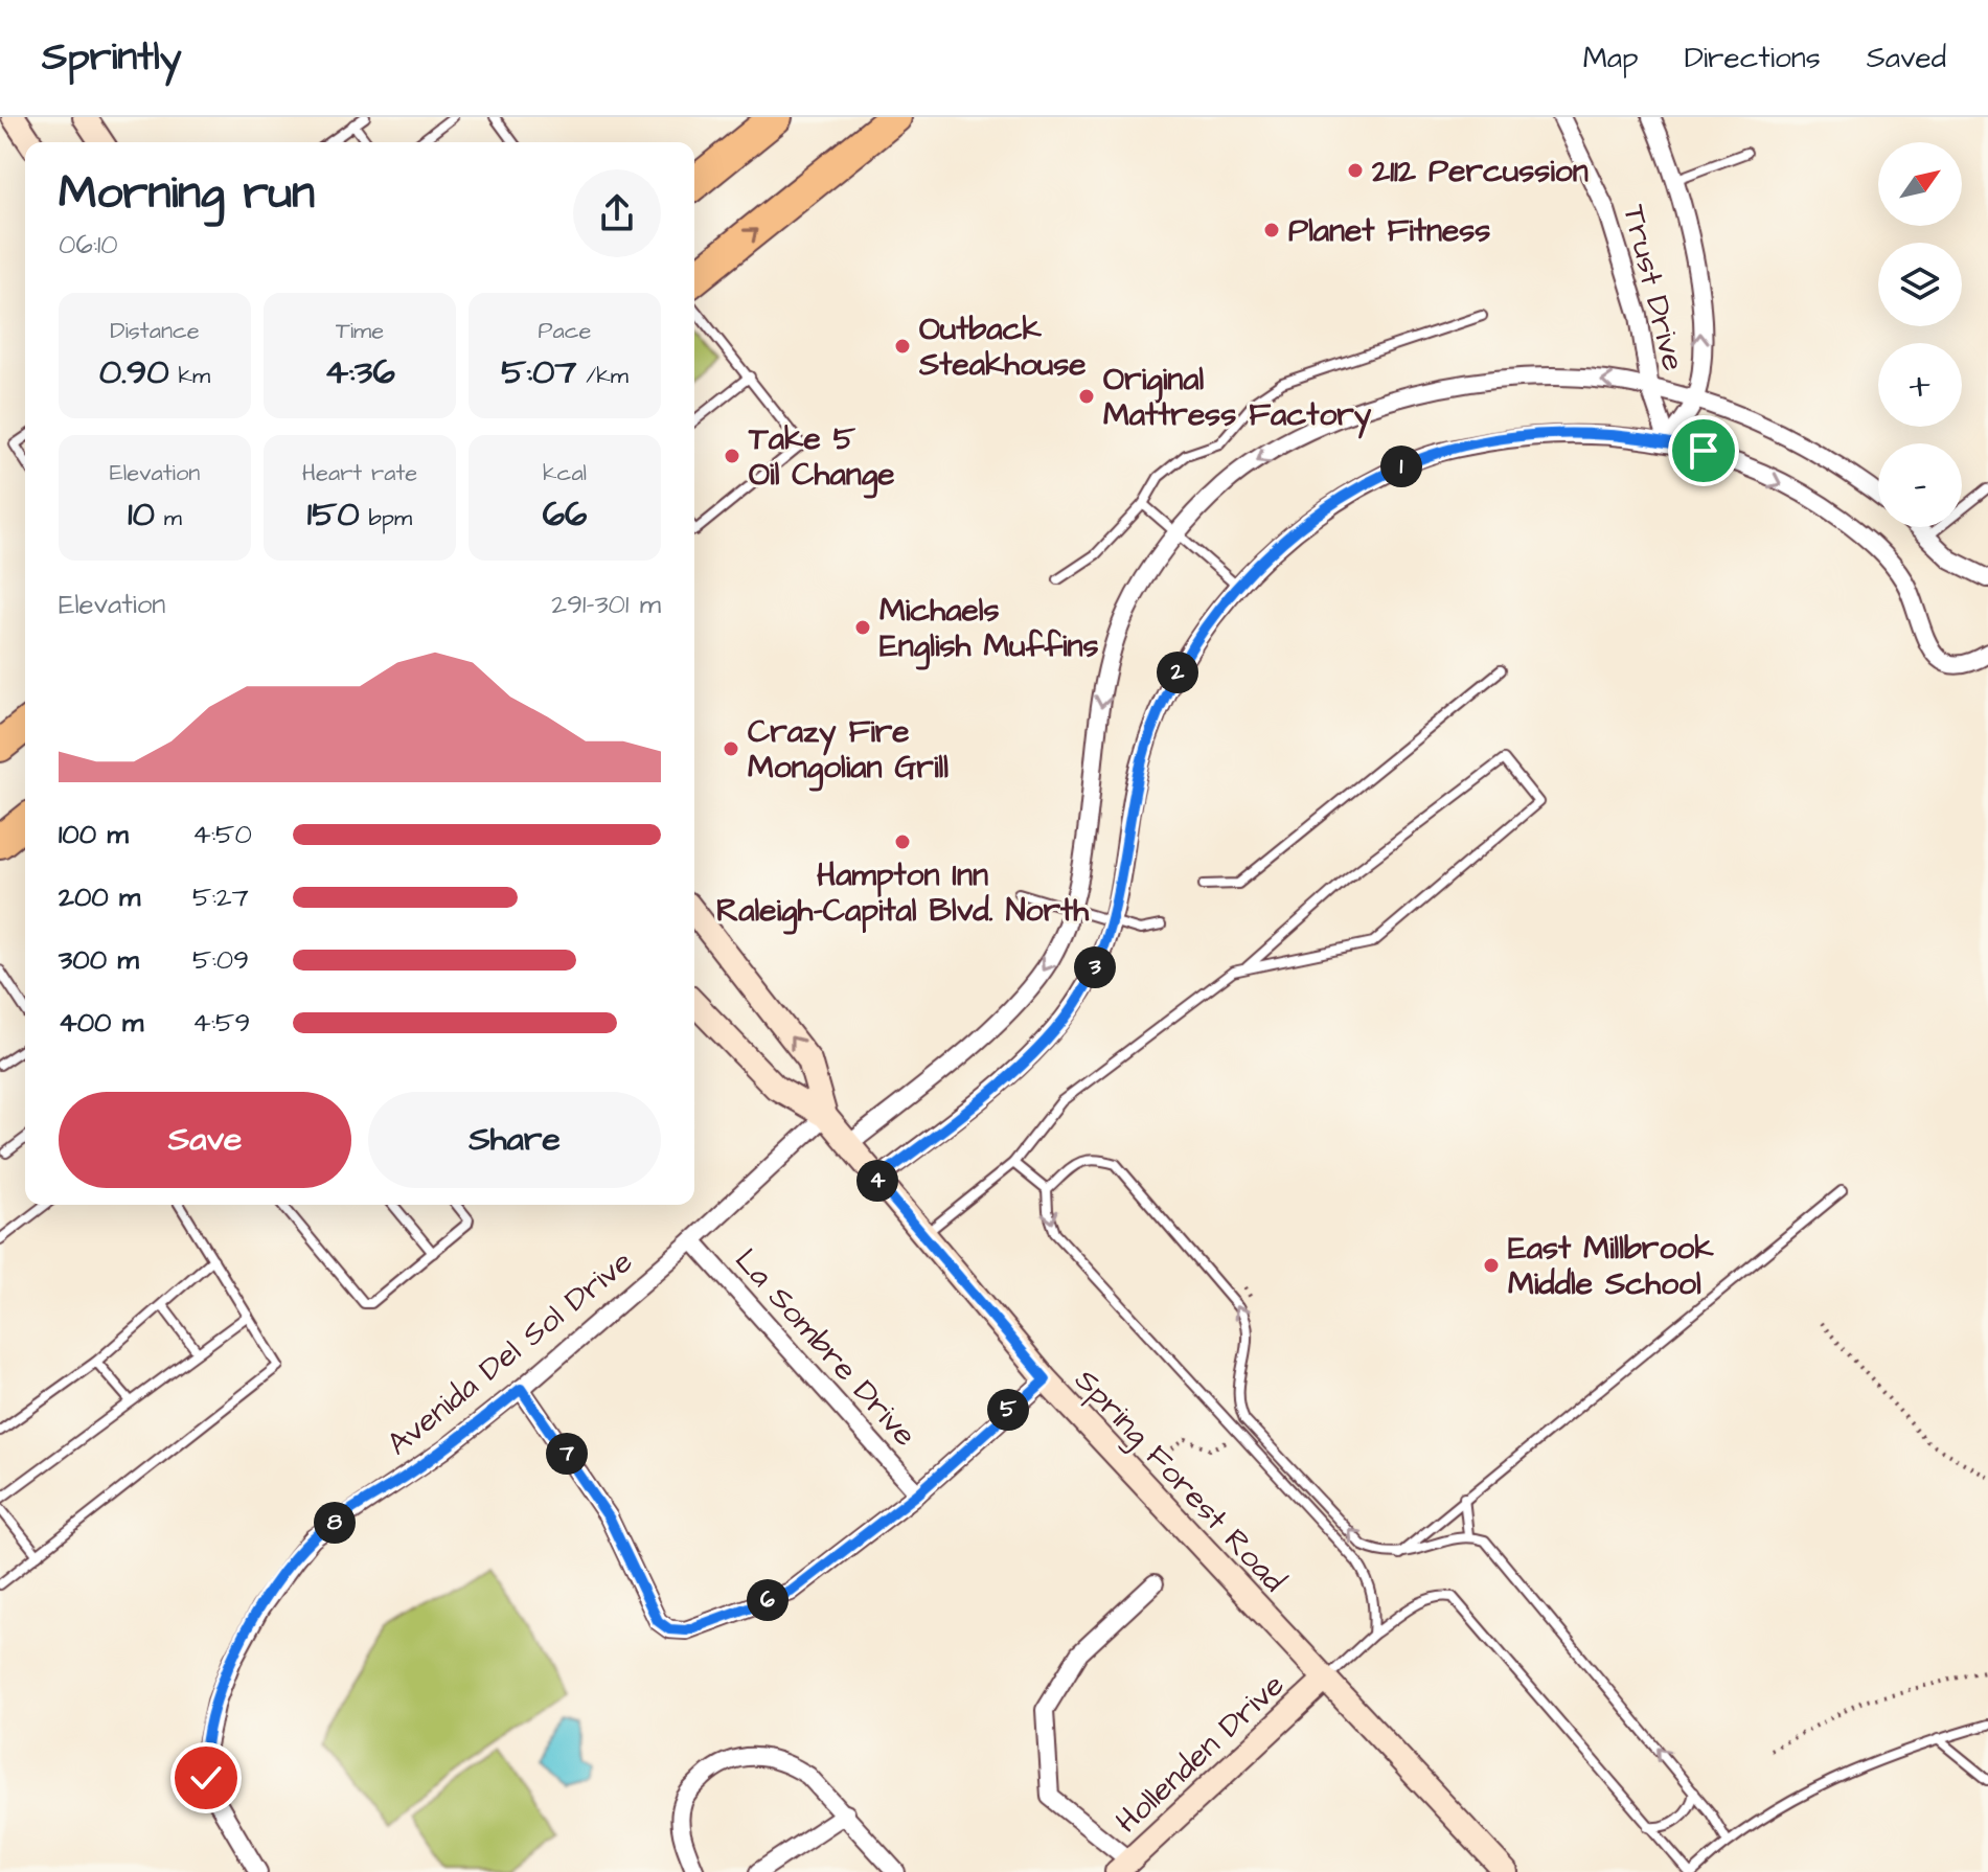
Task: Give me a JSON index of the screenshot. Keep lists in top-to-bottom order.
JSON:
{
  "streets": {
    "main road": ["Spring Forest Road", "Hollenden Drive"],
    "street": ["Trust Drive", "La Sombre Drive", "Avenida Del Sol Drive"]
  },
  "crossings": [
    ["La Sombre Drive", "Avenida Del Sol Drive"],
    ["Avenida Del Sol Drive", "Spring Forest Road"],
    ["Spring Forest Road", "Hollenden Drive"]
  ],
  "places": [
    "2112 Percussion",
    "Planet Fitness",
    "Outback Steakhouse",
    "Original Mattress Factory",
    "Take 5 Oil Change",
    "Michaels English Muffins",
    "Crazy Fire Mongolian Grill",
    "Hampton Inn Raleigh-Capital Blvd. North",
    "East Millbrook Middle School"
  ],
  "north": "top right",
  "page": {
    "header": "Sprintly",
    "nav": ["Map", "Directions", "Saved"],
    "map_buttons": ["+", "−"],
    "heading": ["Morning run", "06:10"],
    "stats": [
      ["Distance", "0.90 km"],
      ["Time", "4:36"],
      ["Pace", "5:07 /km"],
      ["Elevation", "10 m"],
      ["Heart rate", "150 bpm"],
      ["kcal", "66"]
    ],
    "pins": [
      "1",
      "2",
      "3",
      "4",
      "5",
      "7",
      "8",
      "6"
    ],
    "chart": ["Elevation", "291–301 m"],
    "list": [
      {
        "name": "100 m",
        "note": "4:50"
      },
      {
        "name": "200 m",
        "note": "5:27"
      },
      {
        "name": "300 m",
        "note": "5:09"
      },
      {
        "name": "400 m",
        "note": "4:59"
      }
    ],
    "buttons": ["Save", "Share"]
  }
}
